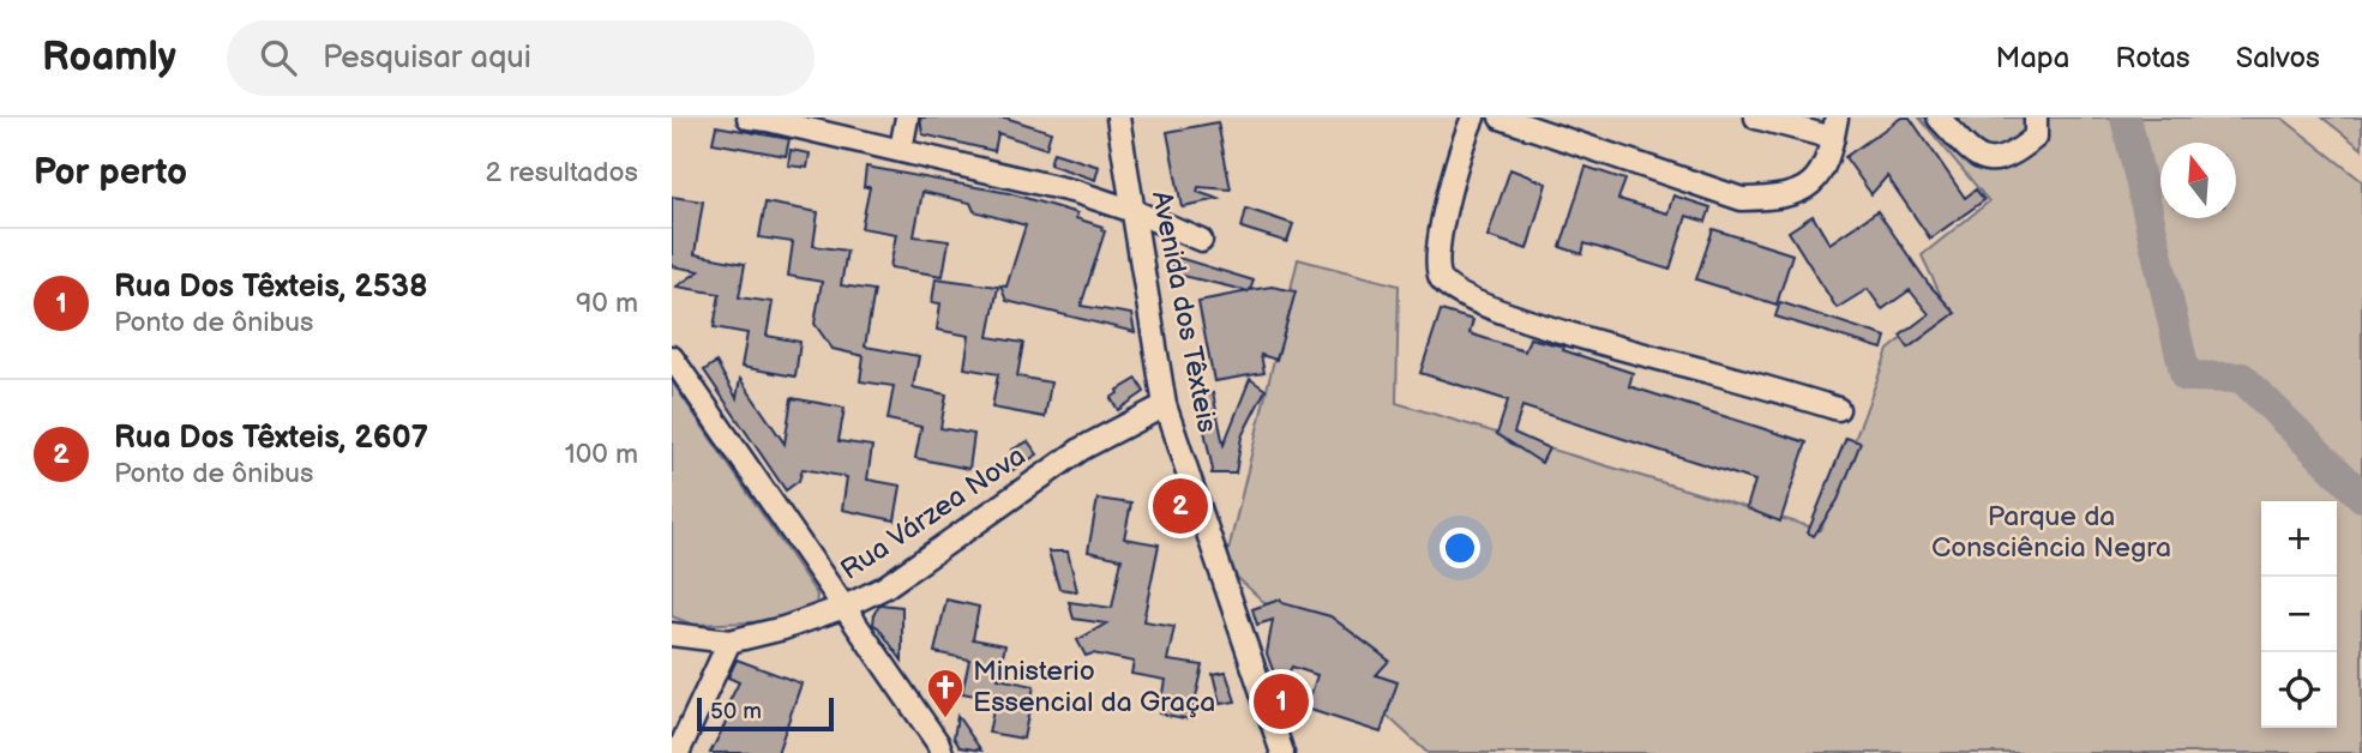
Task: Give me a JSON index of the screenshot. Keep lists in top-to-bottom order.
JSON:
{
  "streets": {
    "street": ["Avenida dos Têxteis", "Rua Várzea Nova"]
  },
  "crossings": [
    ["Avenida dos Têxteis", "Rua Várzea Nova"]
  ],
  "parks": ["Parque da Consciência Negra"],
  "places": {
    "church": ["Ministerio Essencial da Graça"]
  },
  "scale_bar": "50 m",
  "north": "top",
  "page": {
    "header": "Roamly",
    "search": "Pesquisar aqui",
    "nav": ["Mapa", "Rotas", "Salvos"],
    "heading": ["Por perto", "2 resultados"],
    "list": [
      {
        "mark": "1",
        "name": "Rua Dos Têxteis, 2538",
        "note": "Ponto de ônibus",
        "value": "90 m"
      },
      {
        "mark": "2",
        "name": "Rua Dos Têxteis, 2607",
        "note": "Ponto de ônibus",
        "value": "100 m"
      }
    ],
    "pins": ["2", "1"],
    "map_buttons": ["+", "−"],
    "scale": "50 m"
  }
}
